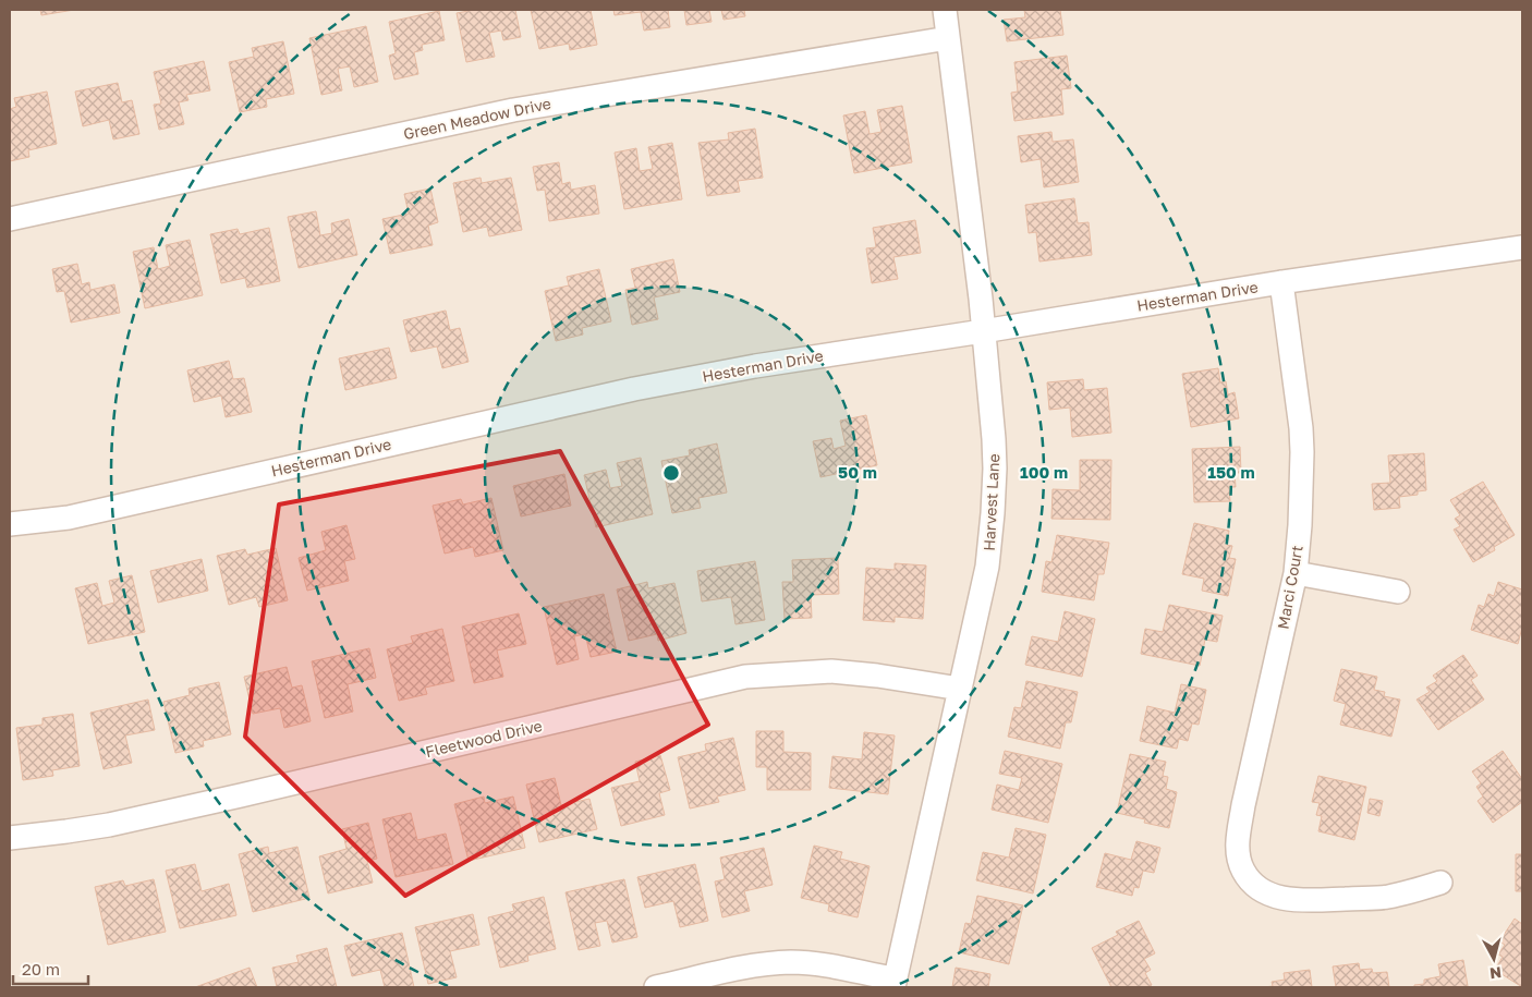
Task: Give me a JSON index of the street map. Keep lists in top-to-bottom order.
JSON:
{
  "streets": {
    "street": [
      "Green Meadow Drive",
      "Hesterman Drive",
      "Harvest Lane",
      "Marci Court",
      "Fleetwood Drive"
    ]
  },
  "crossings": [
    ["Green Meadow Drive", "Harvest Lane"],
    ["Hesterman Drive", "Harvest Lane"],
    ["Hesterman Drive", "Marci Court"],
    ["Harvest Lane", "Fleetwood Drive"]
  ],
  "scale_bar": "20 m",
  "north": "bottom",
  "rings": ["50 m", "100 m", "150 m"]
}
